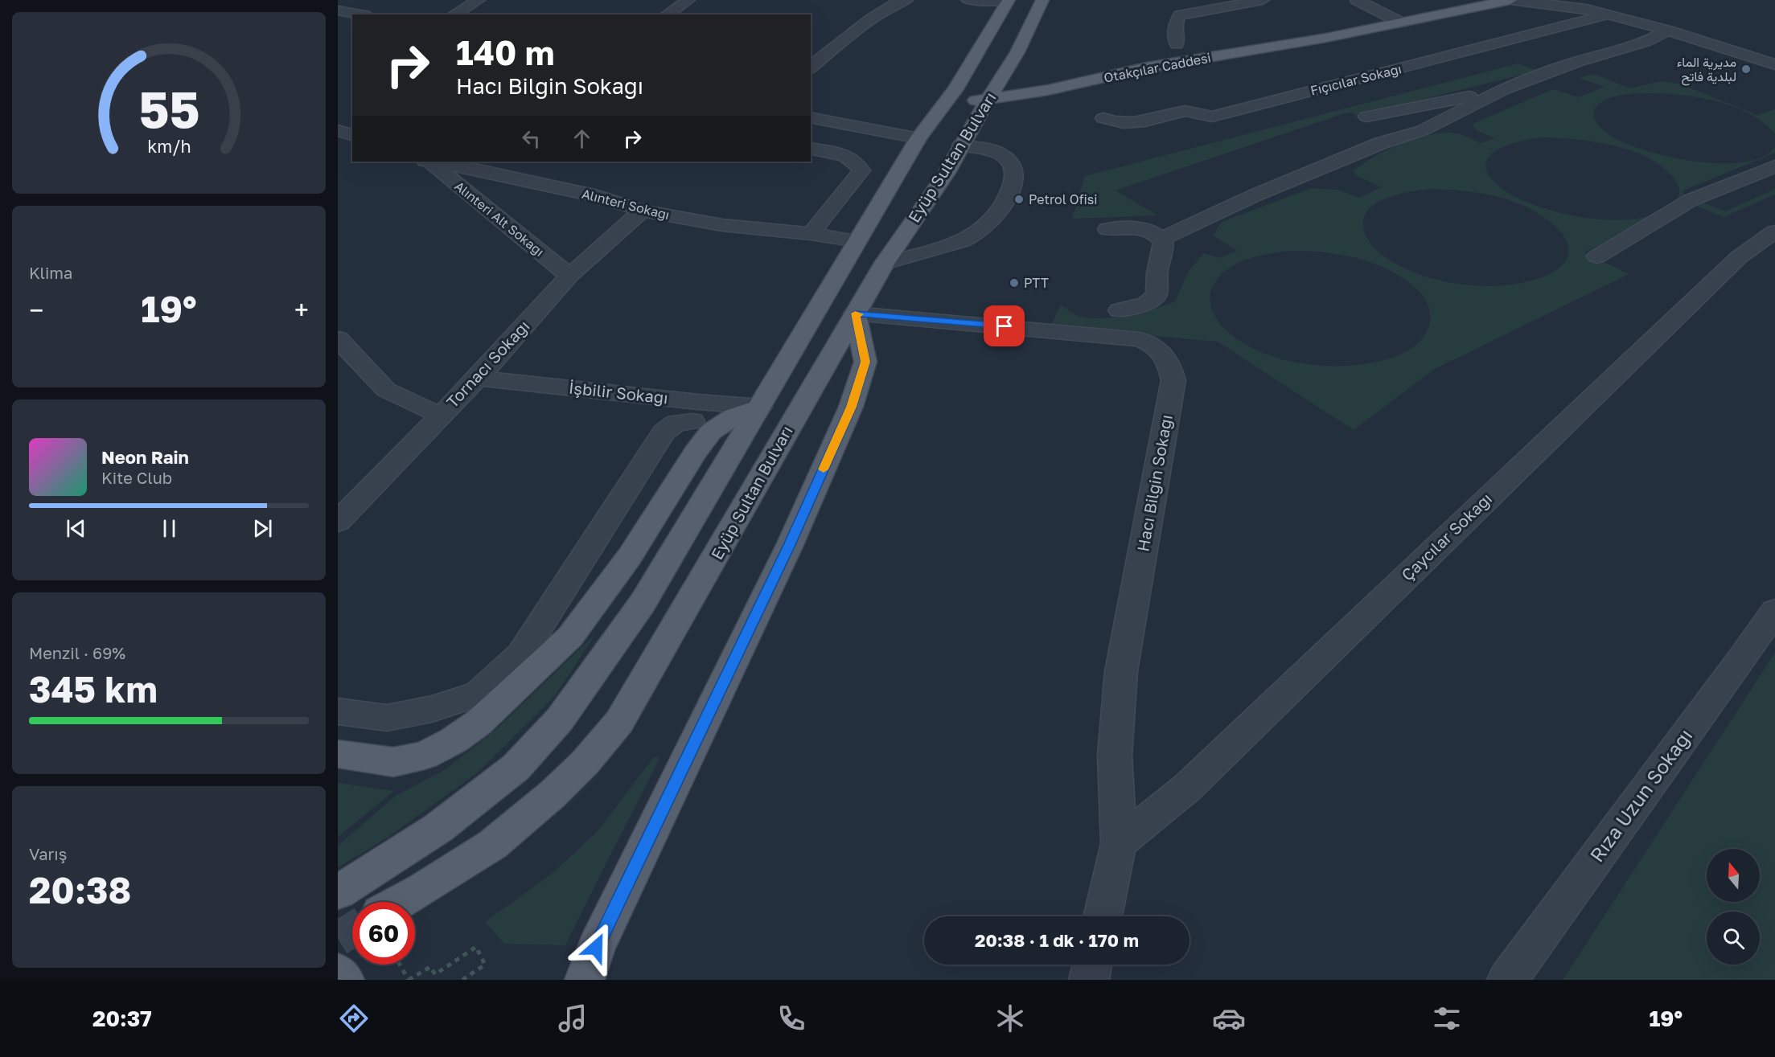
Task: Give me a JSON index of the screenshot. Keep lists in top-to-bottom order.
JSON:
{
  "streets": {
    "main road": ["Otakçılar Caddesi", "Eyüp Sultan Bulvarı"],
    "street": [
      "Fıçıcılar Sokağı",
      "Alınteri Sokağı",
      "Alınteri Alt Sokağı",
      "Tornacı Sokağı",
      "İşbilir Sokağı",
      "Hacı Bilgin Sokağı",
      "Çaycılar Sokağı",
      "Rıza Uzun Sokağı"
    ]
  },
  "crossings": [
    ["Otakçılar Caddesi", "Eyüp Sultan Bulvarı"],
    ["Eyüp Sultan Bulvarı", "Hacı Bilgin Sokağı"],
    ["Alınteri Sokağı", "Alınteri Alt Sokağı"],
    ["Alınteri Sokağı", "Tornacı Sokağı"],
    ["Alınteri Alt Sokağı", "Tornacı Sokağı"],
    ["Tornacı Sokağı", "İşbilir Sokağı"],
    ["Hacı Bilgin Sokağı", "Çaycılar Sokağı"]
  ],
  "places": ["مديرية الماء لبلدية فاتح", "Petrol Ofisi", "PTT"],
  "north": "top",
  "page": {
    "turn": ["140 m", "Hacı Bilgin Sokağı"],
    "tile": [
      "Klima",
      ["Menzil · 69%", "345 km"],
      ["Varış", "20:38"]
    ],
    "heat": ["−", "19°", "+"],
    "song": ["Neon Rain", "Kite Club"],
    "limit": "60",
    "trip": "20:38 · 1 dk · 170 m",
    "tabs": ["20:37", "19°"],
    "gauge": ["55", "km/h"]
  }
}
